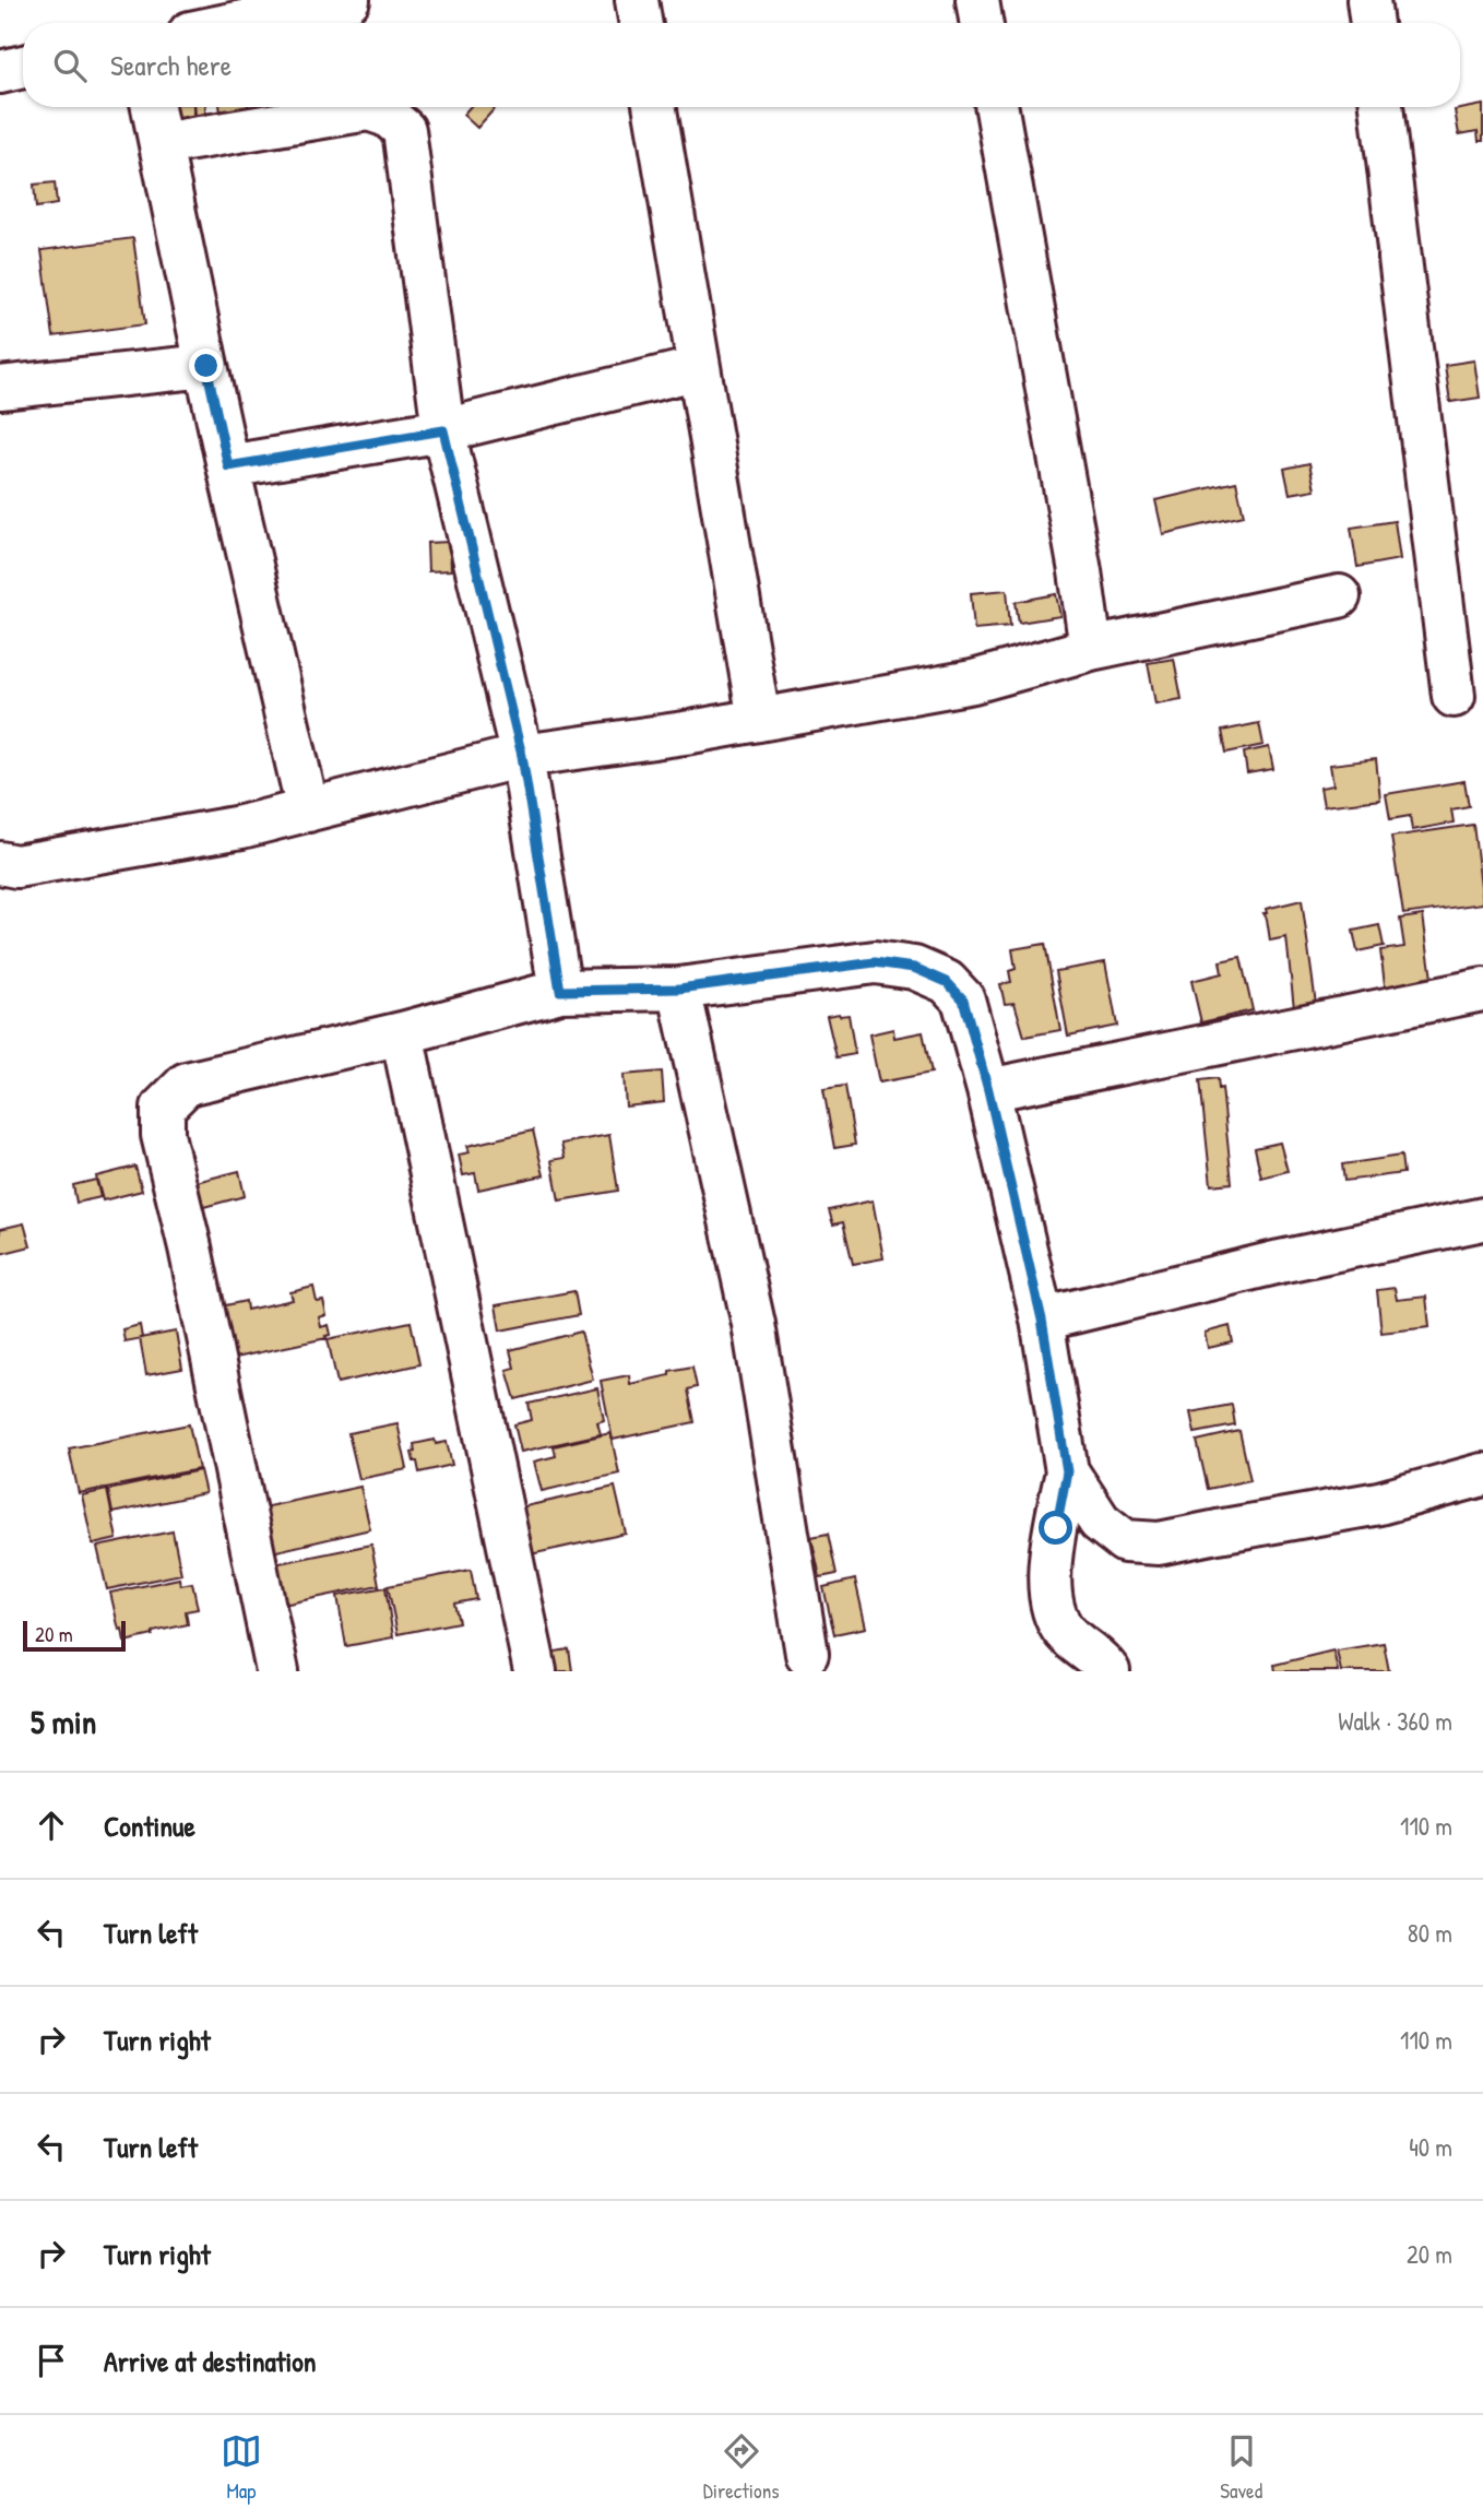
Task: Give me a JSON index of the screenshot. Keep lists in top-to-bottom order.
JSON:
{
  "scale_bar": "20 m",
  "page": {
    "search": "Search here",
    "scale": "20 m",
    "heading": ["5 min", "Walk · 360 m"],
    "list": [
      ["Continue", "110 m"],
      ["Turn left", "80 m"],
      ["Turn right", "110 m"],
      ["Turn left", "40 m"],
      ["Turn right", "20 m"],
      "Arrive at destination"
    ],
    "nav": ["Map", "Directions", "Saved"]
  }
}
